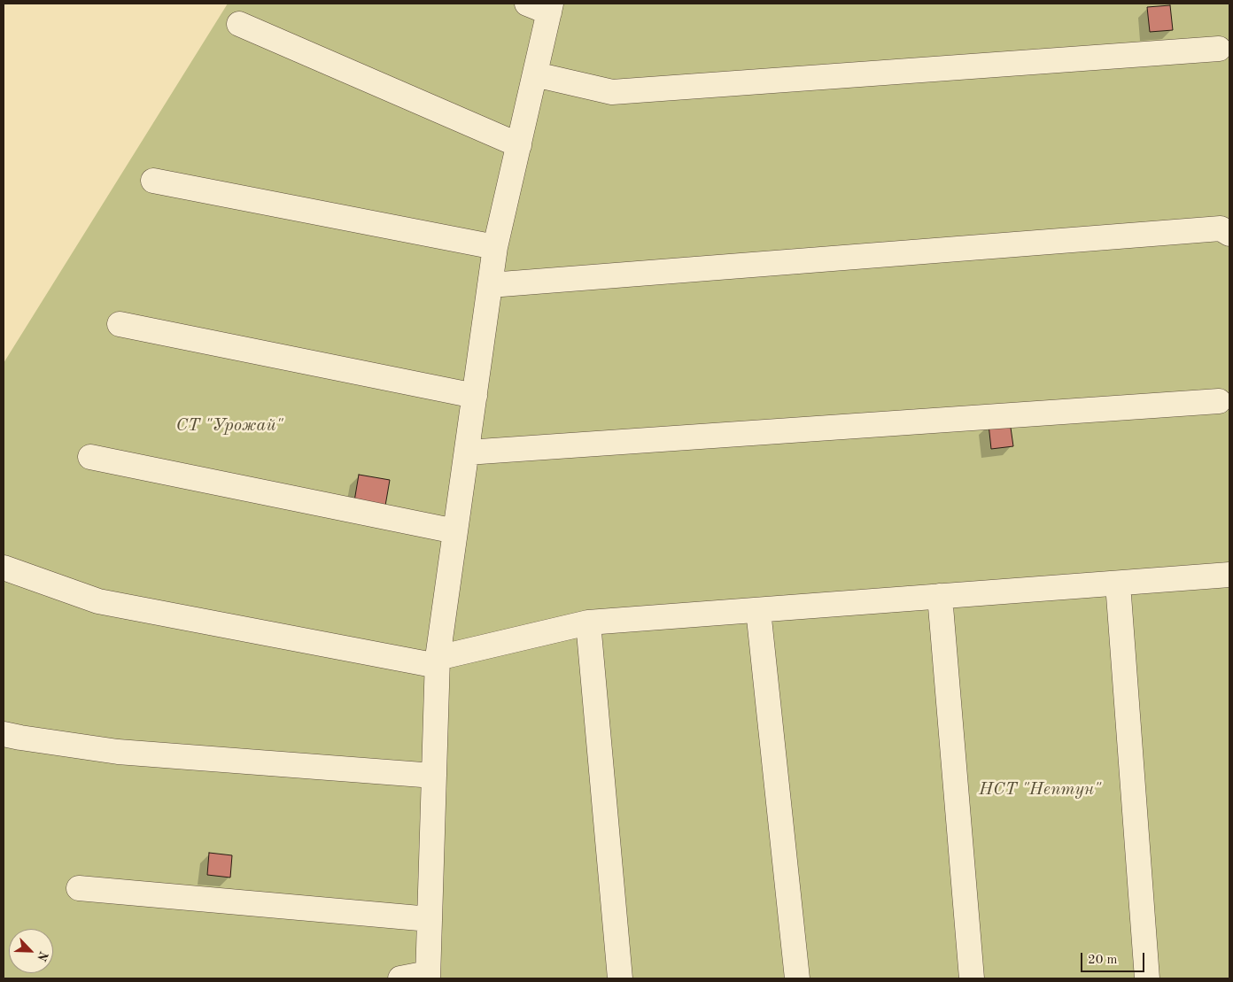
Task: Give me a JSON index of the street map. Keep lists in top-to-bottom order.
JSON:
{
  "parks": ["СТ \"Урожай\"", "НСТ \"Нептун\""],
  "scale_bar": "20 m",
  "north": "bottom right"
}
